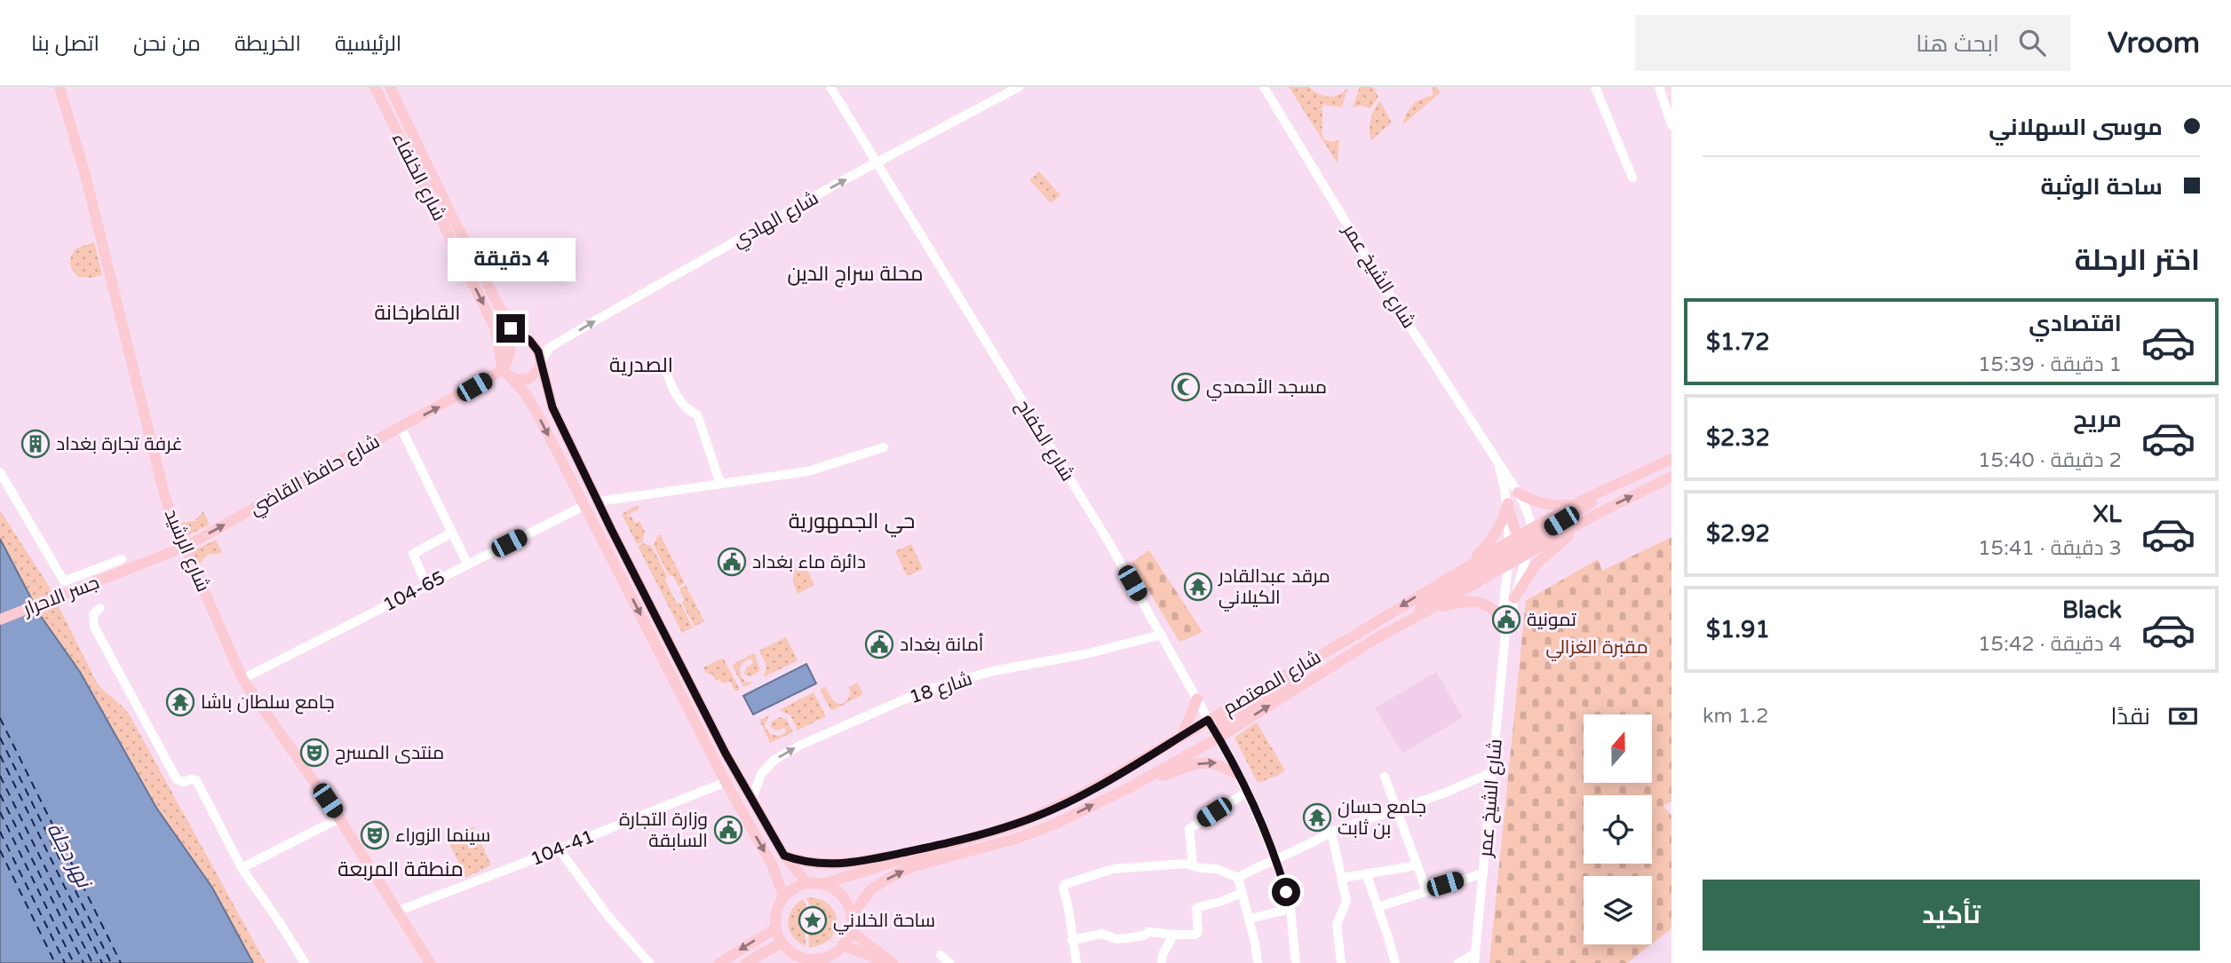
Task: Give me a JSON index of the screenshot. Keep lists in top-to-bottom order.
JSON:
{
  "streets": {
    "main road": [
      "شارع الخلفاء",
      "شارع حافظ القاضي",
      "شارع الرشيد",
      "جسر الاحرار",
      "شارع المعتصم"
    ],
    "street": [
      "شارع الهادي",
      "شارع الشيخ عمر",
      "شارع الكفاح",
      "104-65",
      "شارع 18",
      "104-41"
    ]
  },
  "crossings": [
    ["شارع الخلفاء", "شارع حافظ القاضي"],
    ["شارع الخلفاء", "104-65"],
    ["شارع الخلفاء", "شارع المعتصم"],
    ["شارع الخلفاء", "104-41"],
    ["شارع الهادي", "شارع الكفاح"],
    ["شارع الهادي", "شارع حافظ القاضي"],
    ["شارع الشيخ عمر", "شارع المعتصم"],
    ["شارع الكفاح", "شارع المعتصم"],
    ["شارع الكفاح", "شارع 18"],
    ["شارع حافظ القاضي", "شارع الرشيد"],
    ["شارع حافظ القاضي", "جسر الاحرار"],
    ["شارع الرشيد", "104-65"],
    ["شارع الرشيد", "104-41"]
  ],
  "one_way": ["شارع الهادي", "شارع حافظ القاضي", "شارع 18"],
  "districts": [
    "محلة سراج الدين",
    "القاطرخانة",
    "الصدرية",
    "حي الجمهورية",
    "منطقة المربعة"
  ],
  "water": ["نهر دجلة"],
  "parks": ["مقبرة الغزالي"],
  "places": {
    "mosque": ["مسجد الأحمدي"],
    "building": ["غرفة تجارة بغداد"],
    "public building": [
      "دائرة ماء بغداد",
      "تمونية",
      "أمانة بغداد",
      "وزارة التجارة السابقة"
    ],
    "temple": ["مرقد عبدالقادر الكيلاني", "جامع سلطان باشا", "جامع حسان بن ثابت"],
    "theatre": ["منتدى المسرح", "سينما الزوراء"],
    "place": ["ساحة الخلاني"]
  },
  "north": "top",
  "page": {
    "header": "Vroom",
    "search": "ابحث هنا",
    "nav": [
      "الرئيسية",
      "الخريطة",
      "من نحن",
      "اتصل بنا"
    ],
    "banner": ["موسى السهلاني", "ساحة الوثبة"],
    "heading": "اختر الرحلة",
    "bubble": "4 دقيقة",
    "list": [
      {
        "name": "اقتصادي",
        "note": "1 دقيقة · 15:39",
        "value": "$1.72"
      },
      {
        "name": "مريح",
        "note": "2 دقيقة · 15:40",
        "value": "$2.32"
      },
      {
        "name": "XL",
        "note": "3 دقيقة · 15:41",
        "value": "$2.92"
      },
      {
        "name": "Black",
        "note": "4 دقيقة · 15:42",
        "value": "$1.91"
      }
    ],
    "pay": ["نقدًا", "1.2 km"],
    "buttons": "تأكيد"
  }
}
